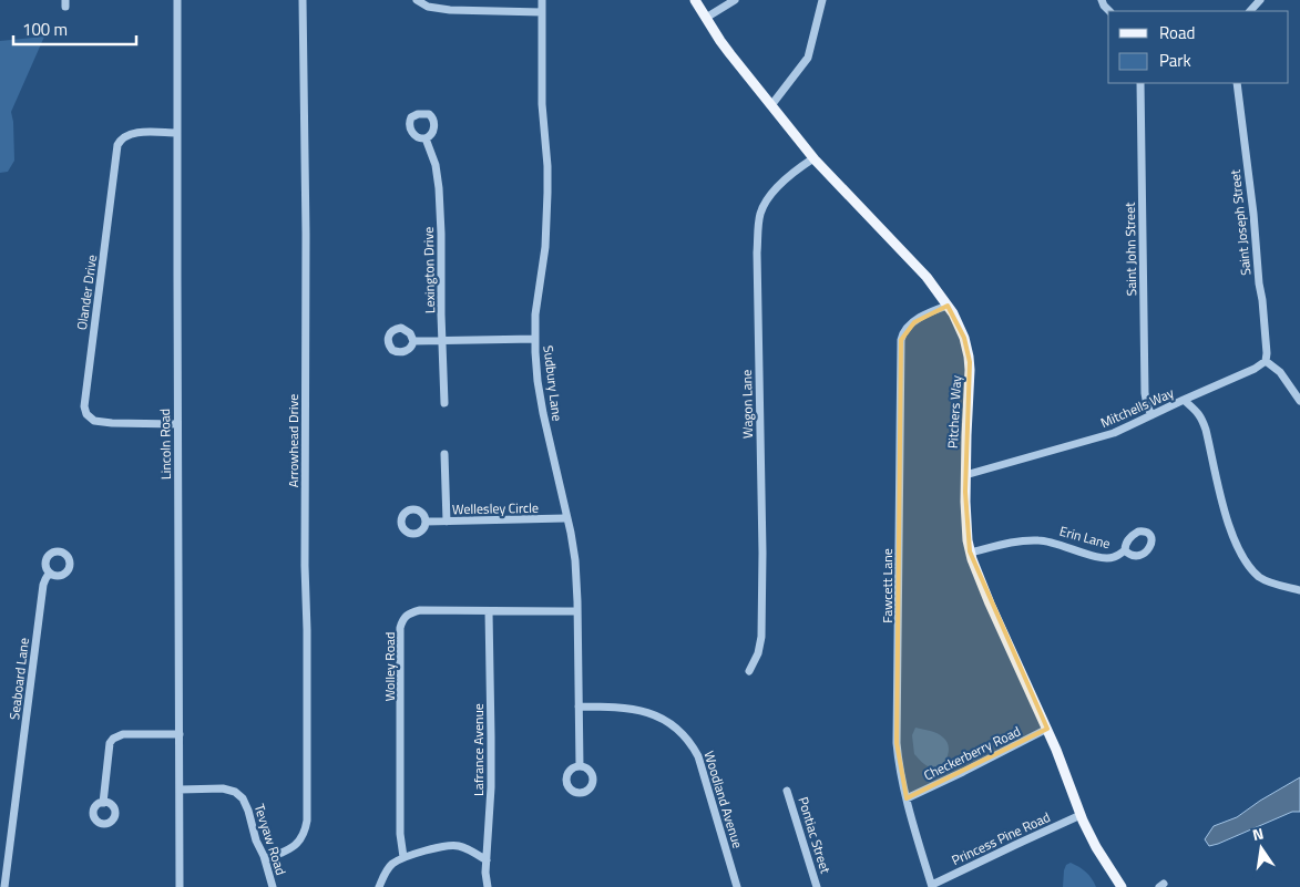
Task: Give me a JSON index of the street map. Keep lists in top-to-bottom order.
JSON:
{
  "streets": {
    "main road": ["Pitchers Way"],
    "street": [
      "Saint Joseph Street",
      "Saint John Street",
      "Lexington Drive",
      "Olander Drive",
      "Sudbury Lane",
      "Wagon Lane",
      "Mitchells Way",
      "Arrowhead Drive",
      "Lincoln Road",
      "Wellesley Circle",
      "Erin Lane",
      "Fawcett Lane",
      "Wolley Road",
      "Seaboard Lane",
      "Lafrance Avenue",
      "Checkerberry Road",
      "Woodland Avenue",
      "Pontiac Street",
      "Princess Pine Road",
      "Tevyaw Road"
    ]
  },
  "crossings": [
    ["Saint John Street", "Mitchells Way"],
    ["Olander Drive", "Lincoln Road"],
    ["Sudbury Lane", "Wellesley Circle"],
    ["Sudbury Lane", "Wolley Road"],
    ["Sudbury Lane", "Woodland Avenue"],
    ["Wagon Lane", "Pitchers Way"],
    ["Mitchells Way", "Pitchers Way"],
    ["Pitchers Way", "Erin Lane"],
    ["Pitchers Way", "Fawcett Lane"],
    ["Pitchers Way", "Checkerberry Road"],
    ["Pitchers Way", "Princess Pine Road"],
    ["Arrowhead Drive", "Tevyaw Road"],
    ["Lincoln Road", "Tevyaw Road"],
    ["Fawcett Lane", "Checkerberry Road"],
    ["Fawcett Lane", "Princess Pine Road"],
    ["Wolley Road", "Lafrance Avenue"]
  ],
  "legend": ["Road", "Park"],
  "scale_bar": "100 m",
  "north": "top"
}
